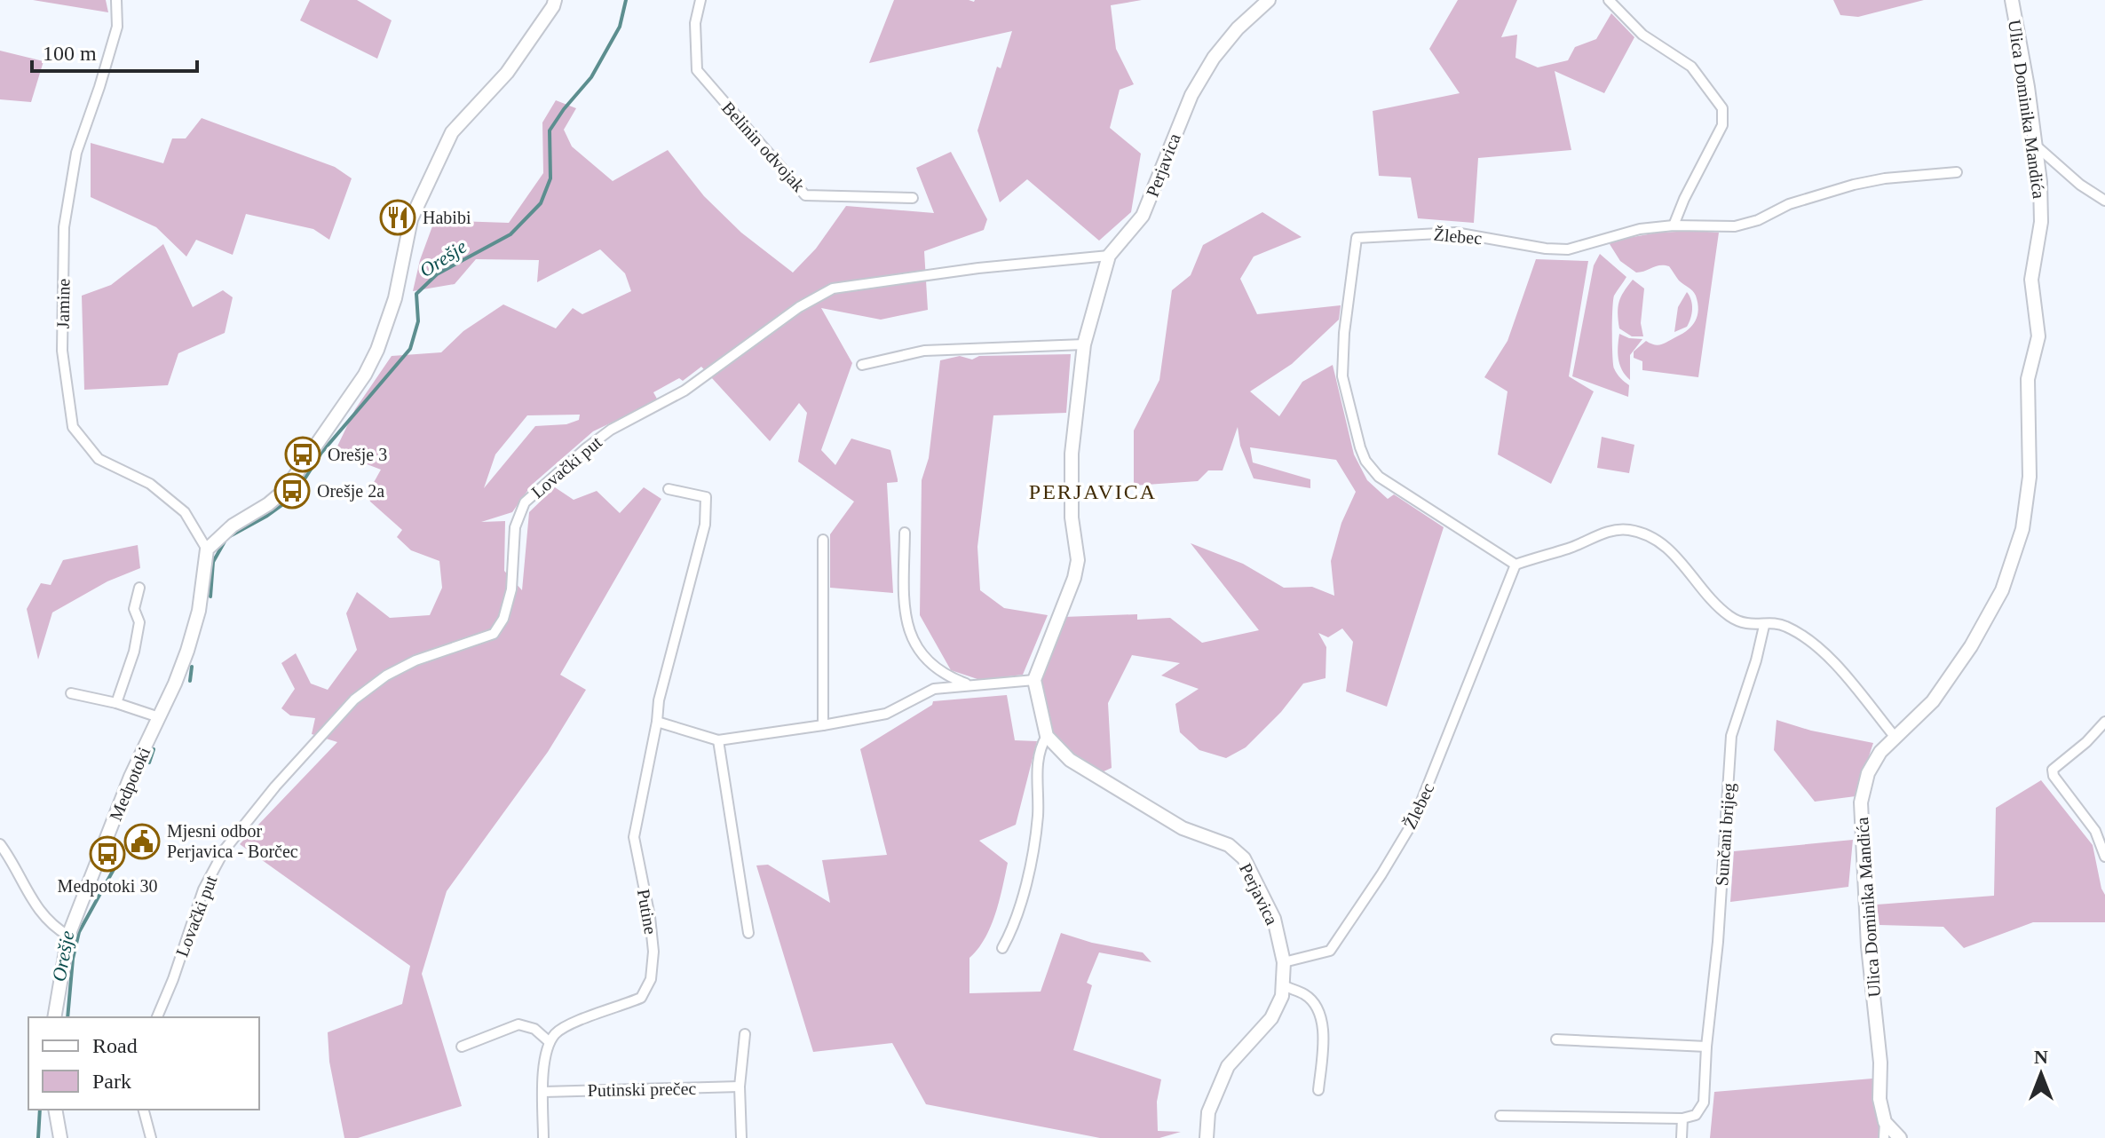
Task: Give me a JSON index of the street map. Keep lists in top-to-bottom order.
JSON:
{
  "streets": {
    "street": [
      "Ulica Dominika Mandića",
      "Belinin odvojak",
      "Perjavica",
      "Žlebec",
      "Jamine",
      "Lovački put",
      "Medpotoki",
      "Sunčani brijeg",
      "Putine",
      "Putinski prečec"
    ]
  },
  "crossings": [
    ["Perjavica", "Žlebec"],
    ["Perjavica", "Lovački put"],
    ["Jamine", "Medpotoki"]
  ],
  "districts": ["PERJAVICA"],
  "water": ["Orešje"],
  "places": {
    "restaurant": ["Habibi"],
    "bus stop": ["Orešje 3", "Orešje 2a", "Medpotoki 30"],
    "public building": ["Mjesni odbor Perjavica - Borčec"]
  },
  "legend": ["Road", "Park"],
  "scale_bar": "100 m",
  "north": "top"
}
